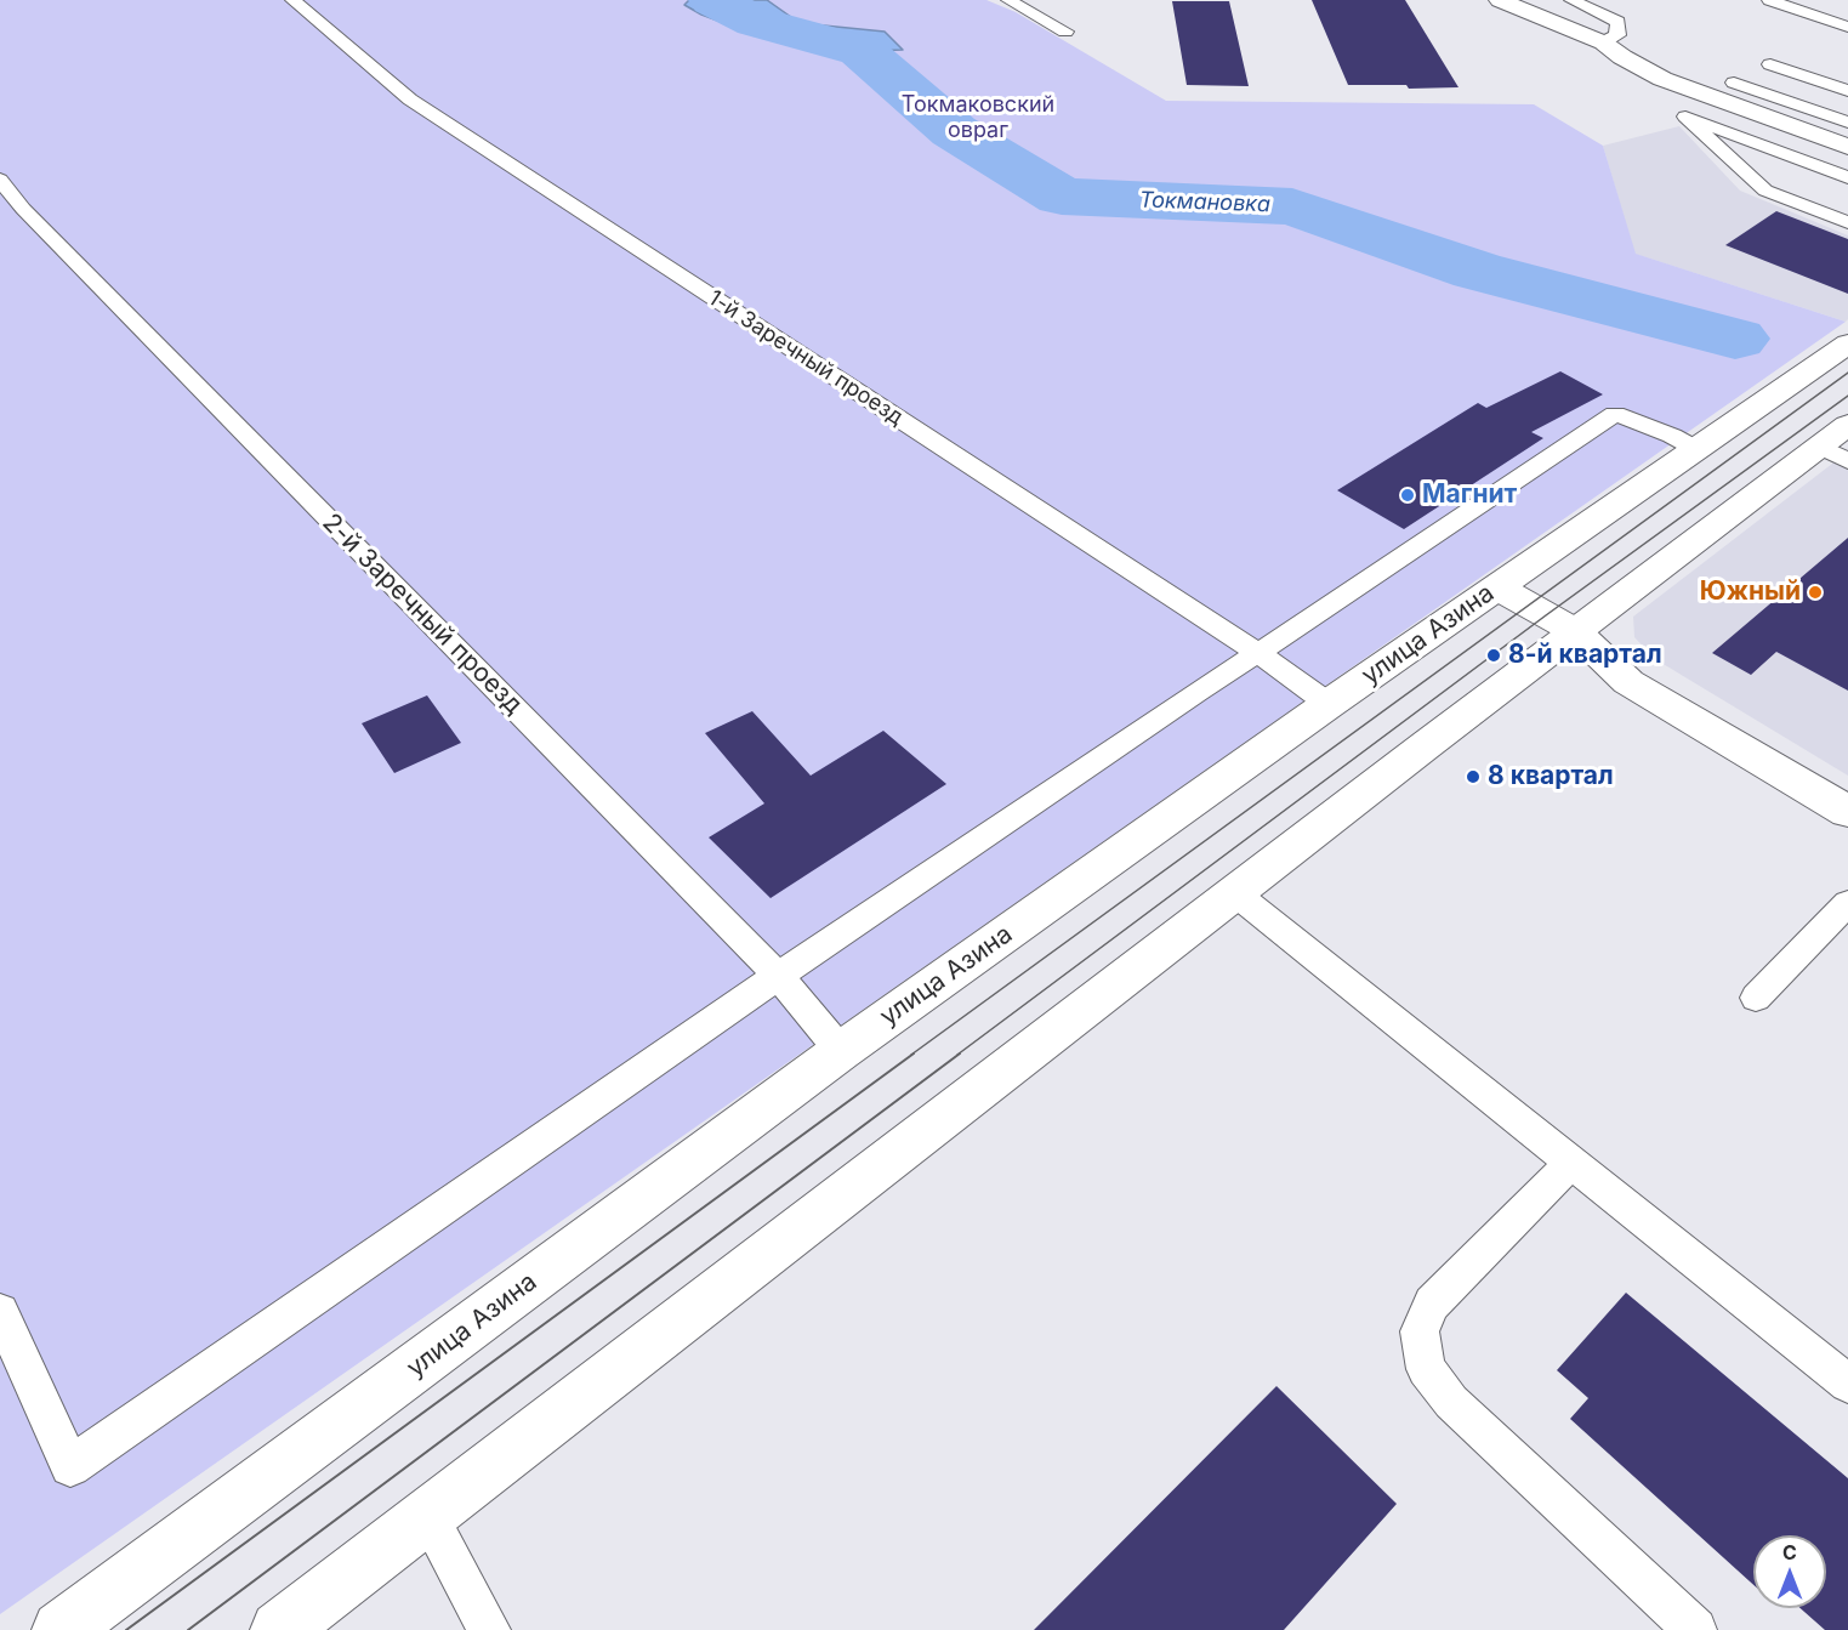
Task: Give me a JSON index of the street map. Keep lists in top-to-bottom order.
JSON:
{
  "streets": {
    "main road": ["улица Азина"],
    "lane": ["1-й Заречный проезд", "2-й Заречный проезд"]
  },
  "crossings": [
    ["1-й Заречный проезд", "улица Азина"],
    ["2-й Заречный проезд", "улица Азина"]
  ],
  "water": ["Токмановка"],
  "parks": ["Токмаковский овраг"],
  "places": [
    "Магнит",
    "Южный",
    "8-й квартал",
    "8 квартал"
  ],
  "north": "top"
}
